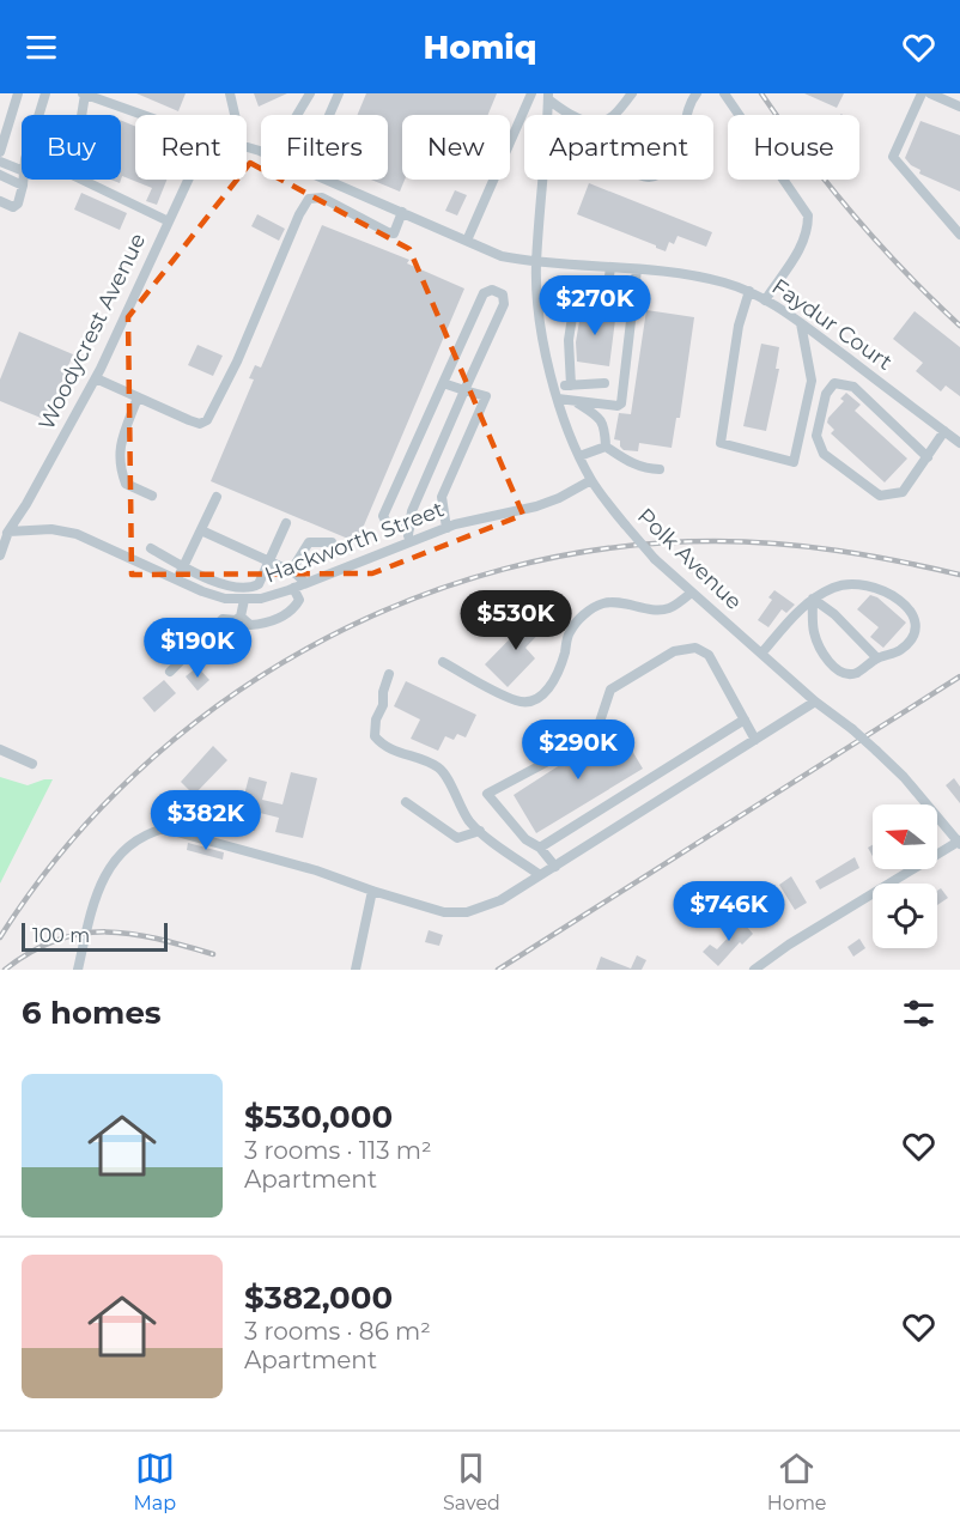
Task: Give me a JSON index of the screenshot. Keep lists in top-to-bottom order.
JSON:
{
  "streets": {
    "street": [
      "Faydur Court",
      "Woodycrest Avenue",
      "Hackworth Street",
      "Polk Avenue"
    ]
  },
  "crossings": [
    ["Faydur Court", "Polk Avenue"],
    ["Woodycrest Avenue", "Hackworth Street"],
    ["Hackworth Street", "Polk Avenue"]
  ],
  "scale_bar": "100 m",
  "north": "left",
  "page": {
    "header": "Homiq",
    "chip": [
      "Buy",
      "Rent",
      "Filters",
      "New",
      "Apartment",
      "House"
    ],
    "price": [
      "$270K",
      "$530K",
      "$190K",
      "$290K",
      "$382K",
      "$746K"
    ],
    "scale": "100 m",
    "heading": "6 homes",
    "list": [
      {
        "name": "$530,000",
        "note": "3 rooms · 113 m² · Apartment"
      },
      {
        "name": "$382,000",
        "note": "3 rooms · 86 m² · Apartment"
      }
    ],
    "tabs": ["Map", "Saved", "Home"]
  }
}
